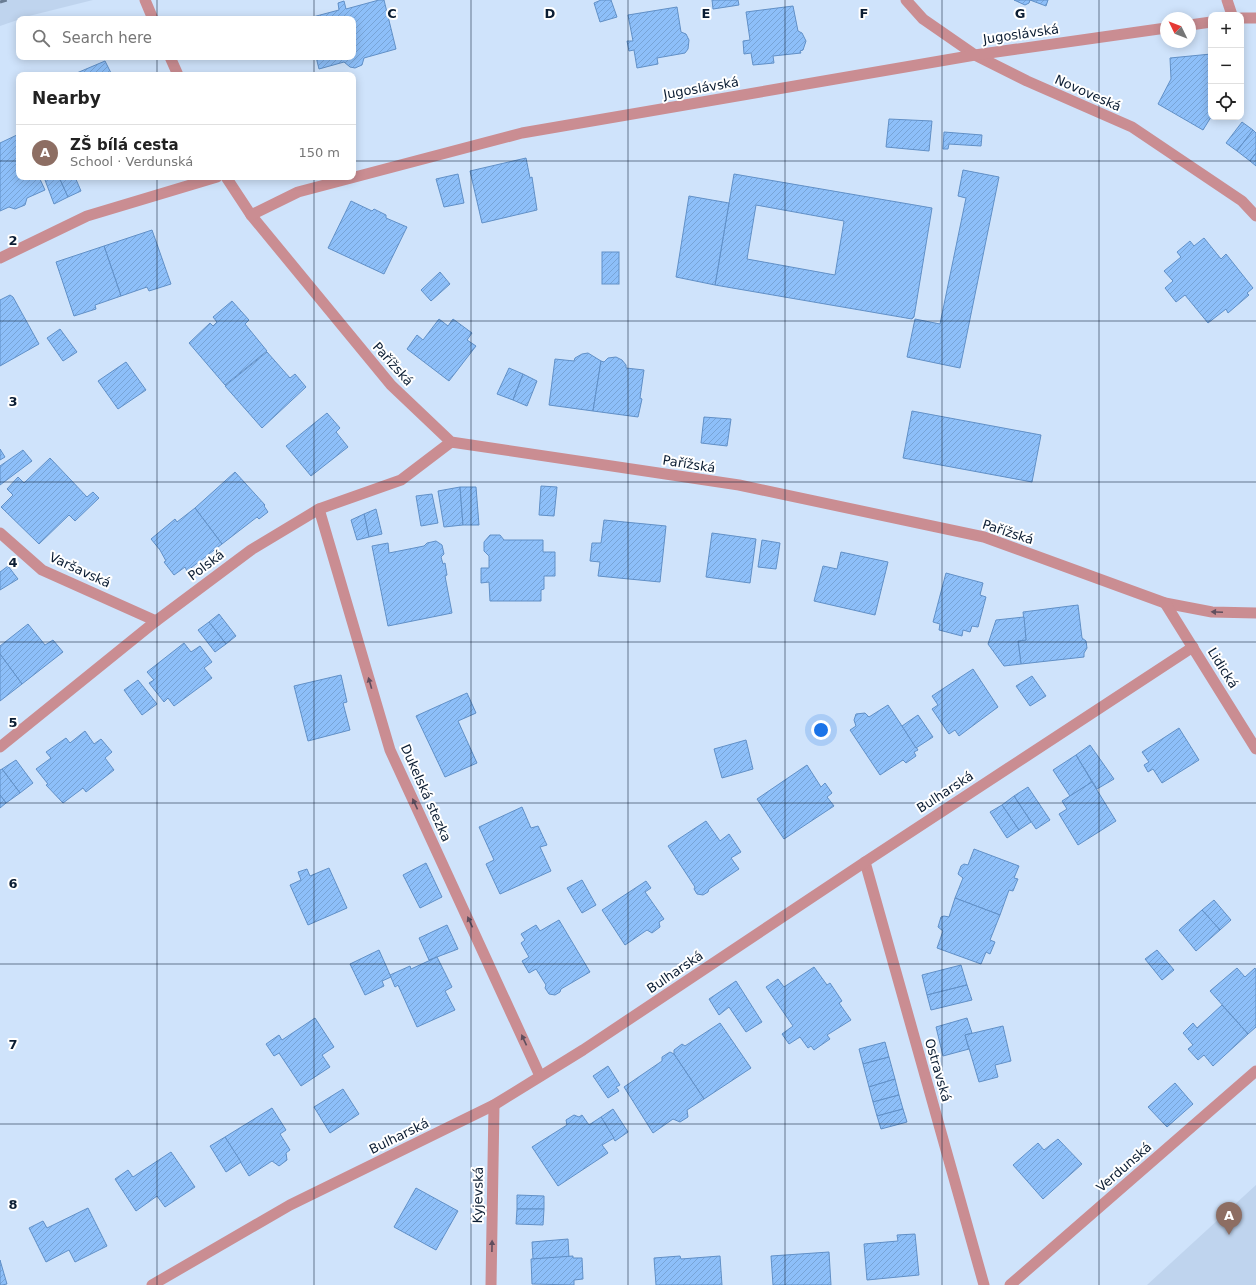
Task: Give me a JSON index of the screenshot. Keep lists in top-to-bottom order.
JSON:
{
  "streets": {
    "street": [
      "Jugoslávská",
      "Novoveská",
      "Pařížská",
      "Polská",
      "Varšavská",
      "Lidická",
      "Bulharská",
      "Dukelská stezka",
      "Ostravská",
      "Verdunská",
      "Kyjevská"
    ]
  },
  "crossings": [
    ["Jugoslávská", "Novoveská"],
    ["Jugoslávská", "Pařížská"],
    ["Pařížská", "Polská"],
    ["Pařížská", "Lidická"],
    ["Polská", "Varšavská"],
    ["Polská", "Dukelská stezka"],
    ["Lidická", "Bulharská"],
    ["Bulharská", "Dukelská stezka"],
    ["Bulharská", "Ostravská"],
    ["Bulharská", "Kyjevská"]
  ],
  "one_way": ["Dukelská stezka", "Kyjevská"],
  "north": "top left",
  "page": {
    "map_buttons": ["+", "−"],
    "search": "Search here",
    "heading": "Nearby",
    "list": [
      {
        "mark": "A",
        "name": "ZŠ bílá cesta",
        "note": "School · Verdunská",
        "value": "150 m"
      }
    ],
    "pins": "A"
  },
  "grid": {
    "columns": [
      "C",
      "D",
      "E",
      "F",
      "G"
    ],
    "rows": [
      "2",
      "3",
      "4",
      "5",
      "6",
      "7",
      "8"
    ]
  }
}
